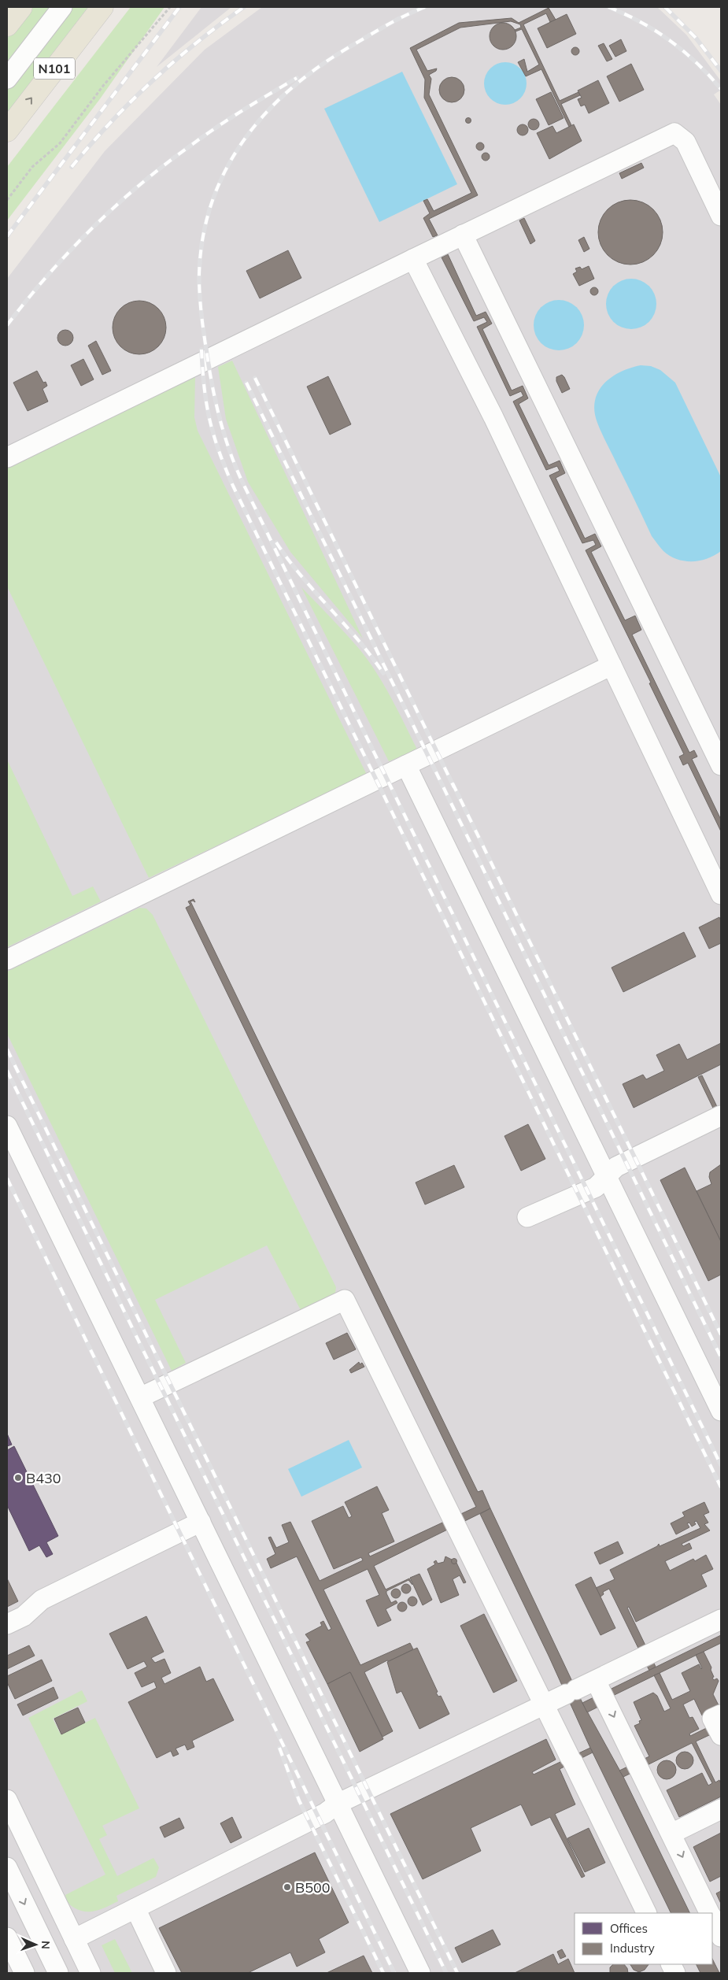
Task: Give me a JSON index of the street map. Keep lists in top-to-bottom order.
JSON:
{
  "streets": {
    "main road": ["N101"]
  },
  "places": ["B430", "B500"],
  "legend": ["Offices", "Industry"],
  "north": "right"
}
